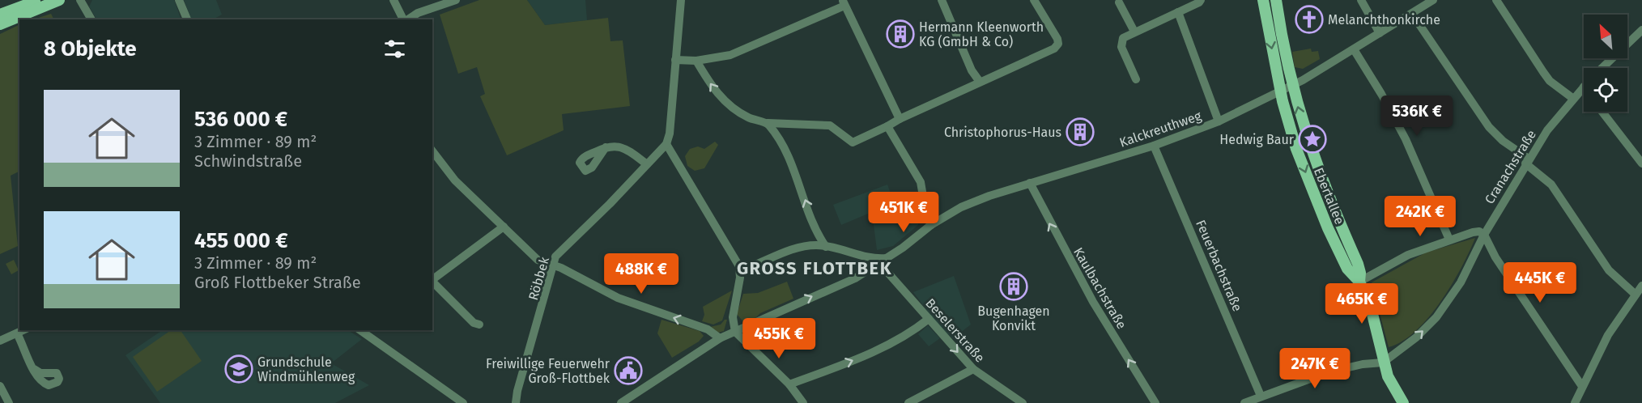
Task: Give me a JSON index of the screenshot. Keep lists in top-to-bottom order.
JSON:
{
  "streets": {
    "main road": ["Ebertallee"],
    "street": [
      "Kalckreuthweg",
      "Cranachstraße",
      "Feuerbachstraße",
      "Röbbek",
      "Kaulbachstraße",
      "Beselerstraße"
    ]
  },
  "crossings": [
    ["Kalckreuthweg", "Ebertallee"],
    ["Kalckreuthweg", "Feuerbachstraße"],
    ["Kalckreuthweg", "Kaulbachstraße"],
    ["Kalckreuthweg", "Beselerstraße"],
    ["Cranachstraße", "Ebertallee"]
  ],
  "one_way": ["Cranachstraße", "Kaulbachstraße"],
  "districts": ["GROSS FLOTTBEK"],
  "places": {
    "church": ["Melanchthonkirche"],
    "building": ["Hermann Kleenworth KG (GmbH & Co)", "Christophorus-Haus", "Bugenhagen Konvikt"],
    "place": ["Hedwig Baur"],
    "school or university": ["Grundschule Windmühlenweg"],
    "public building": ["Freiwillige Feuerwehr Groß-Flottbek"]
  },
  "north": "top left",
  "page": {
    "heading": "8 Objekte",
    "list": [
      {
        "name": "536 000 €",
        "note": "3 Zimmer · 89 m² · Schwindstraße"
      },
      {
        "name": "455 000 €",
        "note": "3 Zimmer · 89 m² · Groß Flottbeker Straße"
      }
    ],
    "price": [
      "536K €",
      "451K €",
      "242K €",
      "488K €",
      "445K €",
      "465K €",
      "455K €",
      "247K €"
    ]
  }
}
